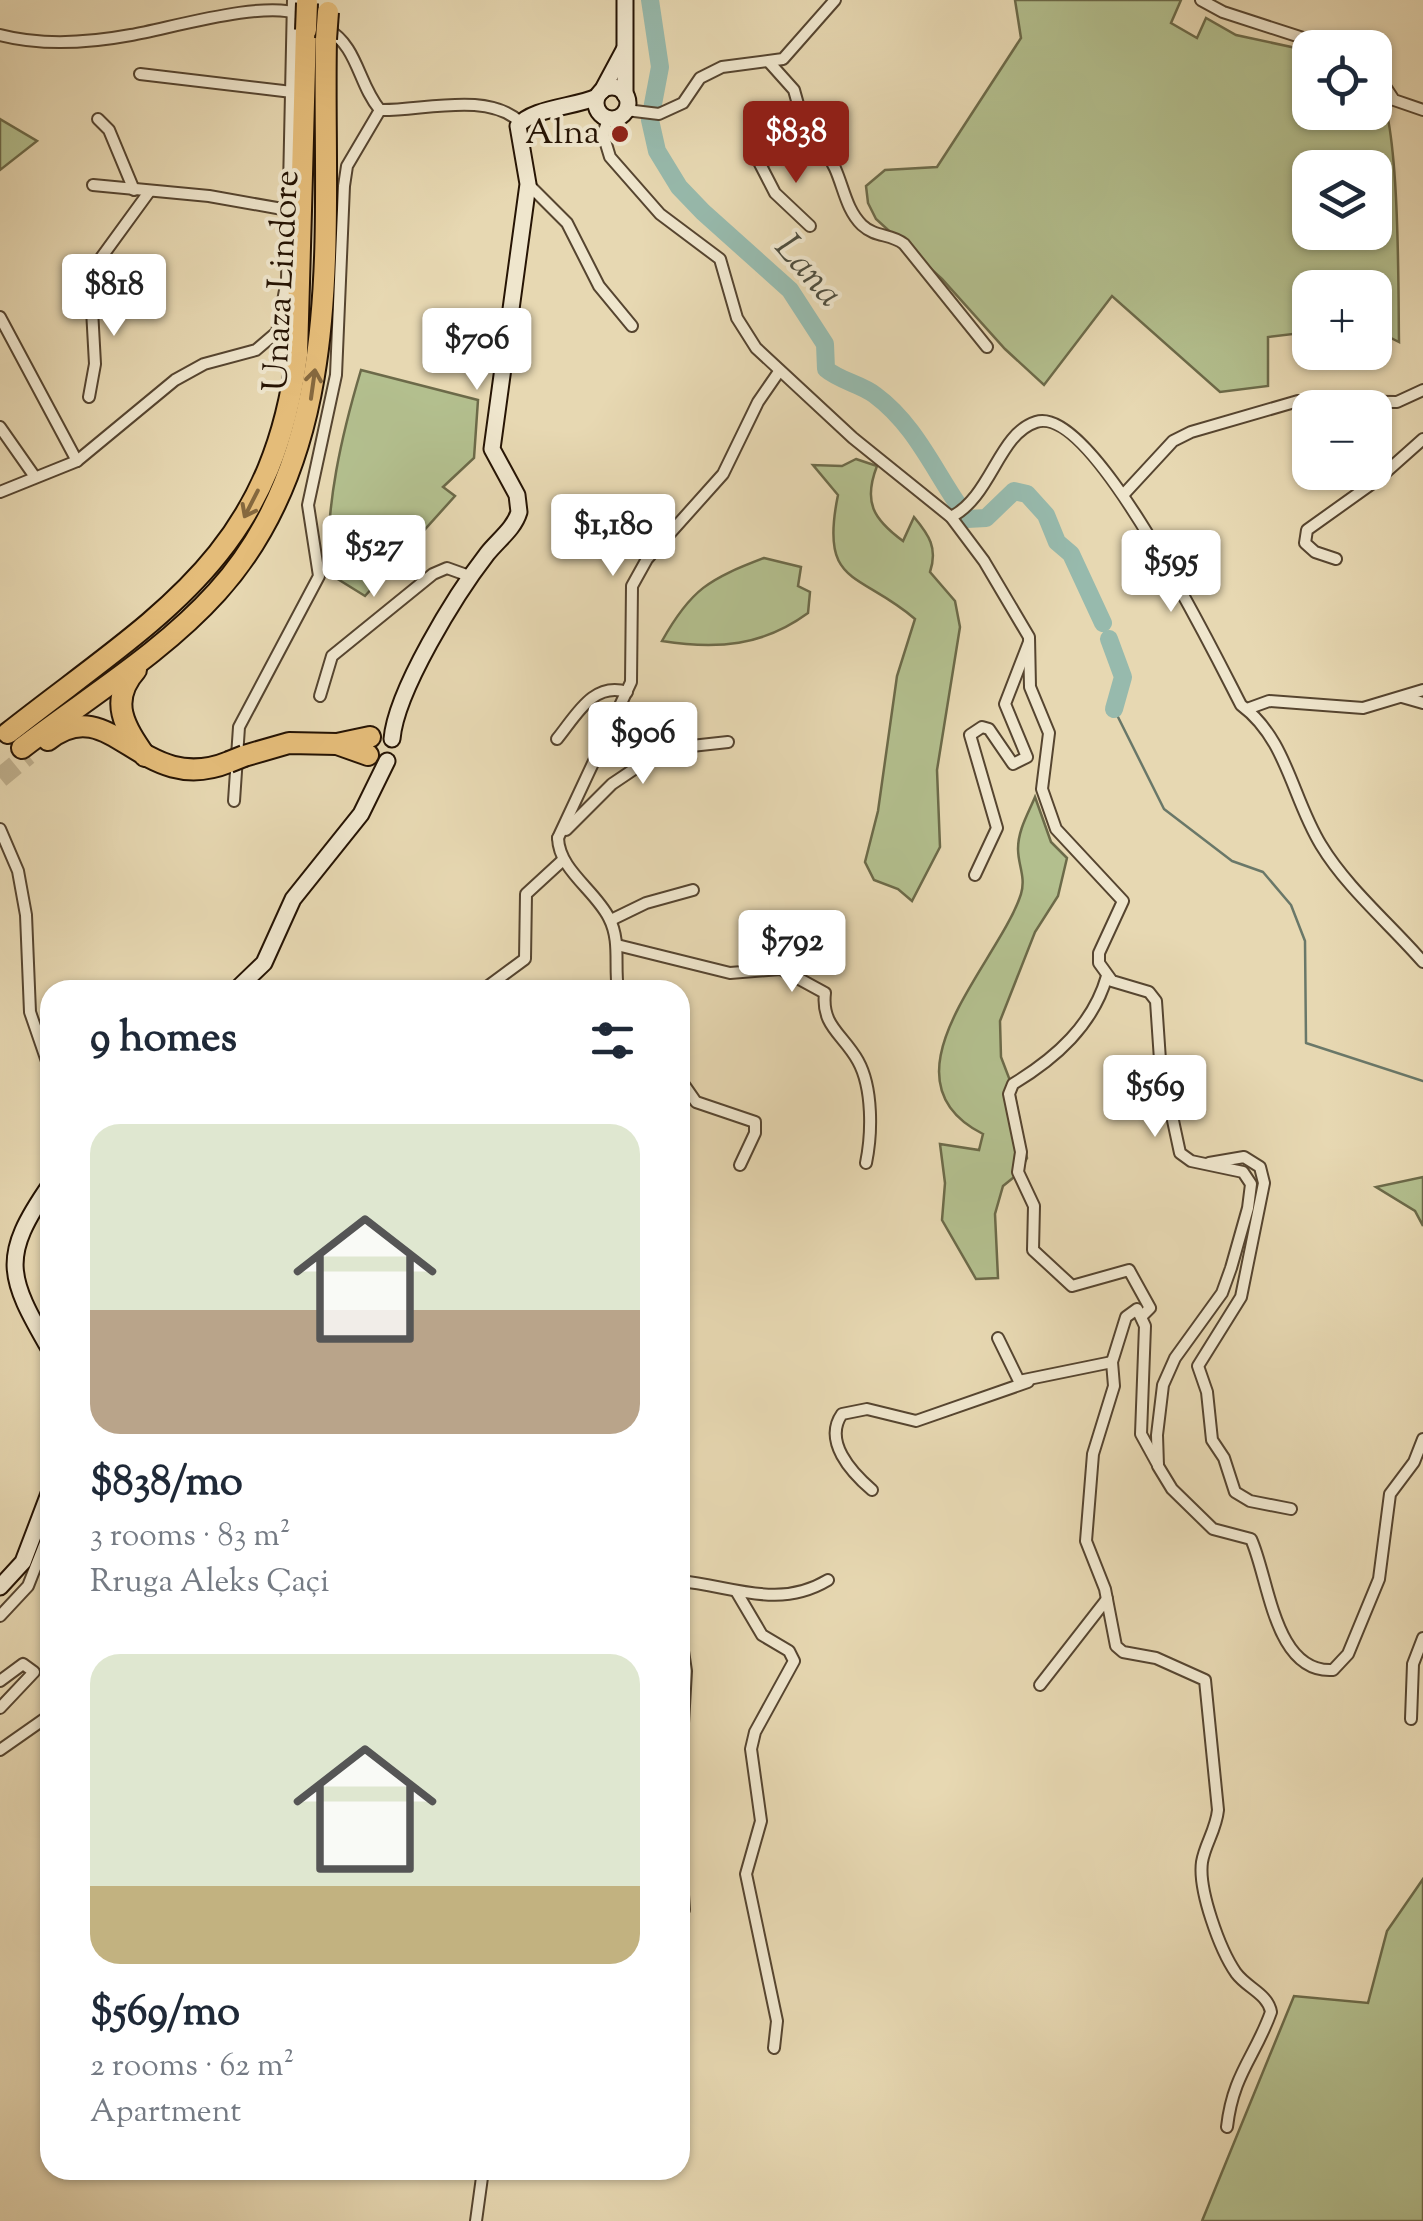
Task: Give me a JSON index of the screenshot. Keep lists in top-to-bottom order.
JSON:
{
  "streets": {
    "highway": ["Unaza Lindore"]
  },
  "water": ["Lana"],
  "places": ["Alna"],
  "page": {
    "map_buttons": ["+", "−"],
    "price": [
      "$838",
      "$818",
      "$706",
      "$1,180",
      "$527",
      "$595",
      "$906",
      "$792",
      "$569"
    ],
    "heading": "9 homes",
    "list": [
      {
        "name": "$838/mo",
        "note": "3 rooms · 83 m² · Rruga Aleks Çaçi"
      },
      {
        "name": "$569/mo",
        "note": "2 rooms · 62 m² · Apartment"
      }
    ]
  }
}
